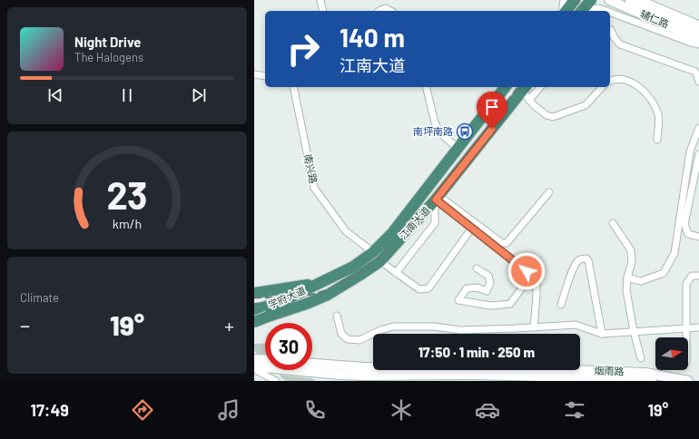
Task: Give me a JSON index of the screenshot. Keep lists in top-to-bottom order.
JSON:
{
  "streets": {
    "highway": ["江南大道", "学府大道"],
    "main road": ["辅仁路", "烟雨路"],
    "street": ["南兴路"]
  },
  "crossings": [
    ["南兴路", "江南大道"],
    ["江南大道", "学府大道"]
  ],
  "places": {
    "bus stop": ["南坪南路"]
  },
  "north": "right",
  "page": {
    "turn": ["140 m", "江南大道"],
    "song": ["Night Drive", "The Halogens"],
    "tile": "Climate",
    "heat": ["−", "19°", "+"],
    "limit": "30",
    "trip": "17:50 · 1 min · 250 m",
    "tabs": ["17:49", "19°"],
    "gauge": ["23", "km/h"]
  }
}
